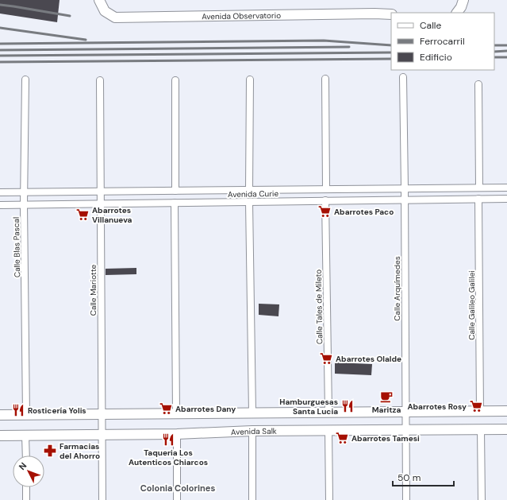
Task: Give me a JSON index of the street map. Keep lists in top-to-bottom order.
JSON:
{
  "streets": {
    "main road": ["Avenida Observatorio", "Avenida Salk"],
    "street": [
      "Avenida Curie",
      "Calle Blas Pascal",
      "Calle Arquímedes",
      "Calle Mariotte",
      "Calle Galileo Galilei",
      "Calle Tales de Mileto"
    ]
  },
  "crossings": [
    ["Avenida Curie", "Calle Blas Pascal"],
    ["Avenida Curie", "Calle Arquímedes"],
    ["Avenida Curie", "Calle Mariotte"],
    ["Avenida Curie", "Calle Galileo Galilei"],
    ["Avenida Curie", "Calle Tales de Mileto"],
    ["Calle Arquímedes", "Avenida Salk"],
    ["Calle Mariotte", "Avenida Salk"]
  ],
  "districts": ["Colonia Colorines"],
  "places": {
    "supermarket": [
      "Abarrotes Paco",
      "Abarrotes Villanueva",
      "Abarrotes Olalde",
      "Abarrotes Rosy",
      "Abarrotes Dany",
      "Abarrotes Tamesi"
    ],
    "cafe": ["Maritza"],
    "restaurant": ["Hamburguesas Santa Lucia", "Rosticería Yolis", "Taqueria Los Autenticos Chiarcos"],
    "pharmacy": ["Farmacias del Ahorro"]
  },
  "legend": ["Calle", "Ferrocarril", "Edificio"],
  "scale_bar": "50 m",
  "north": "top left"
}
